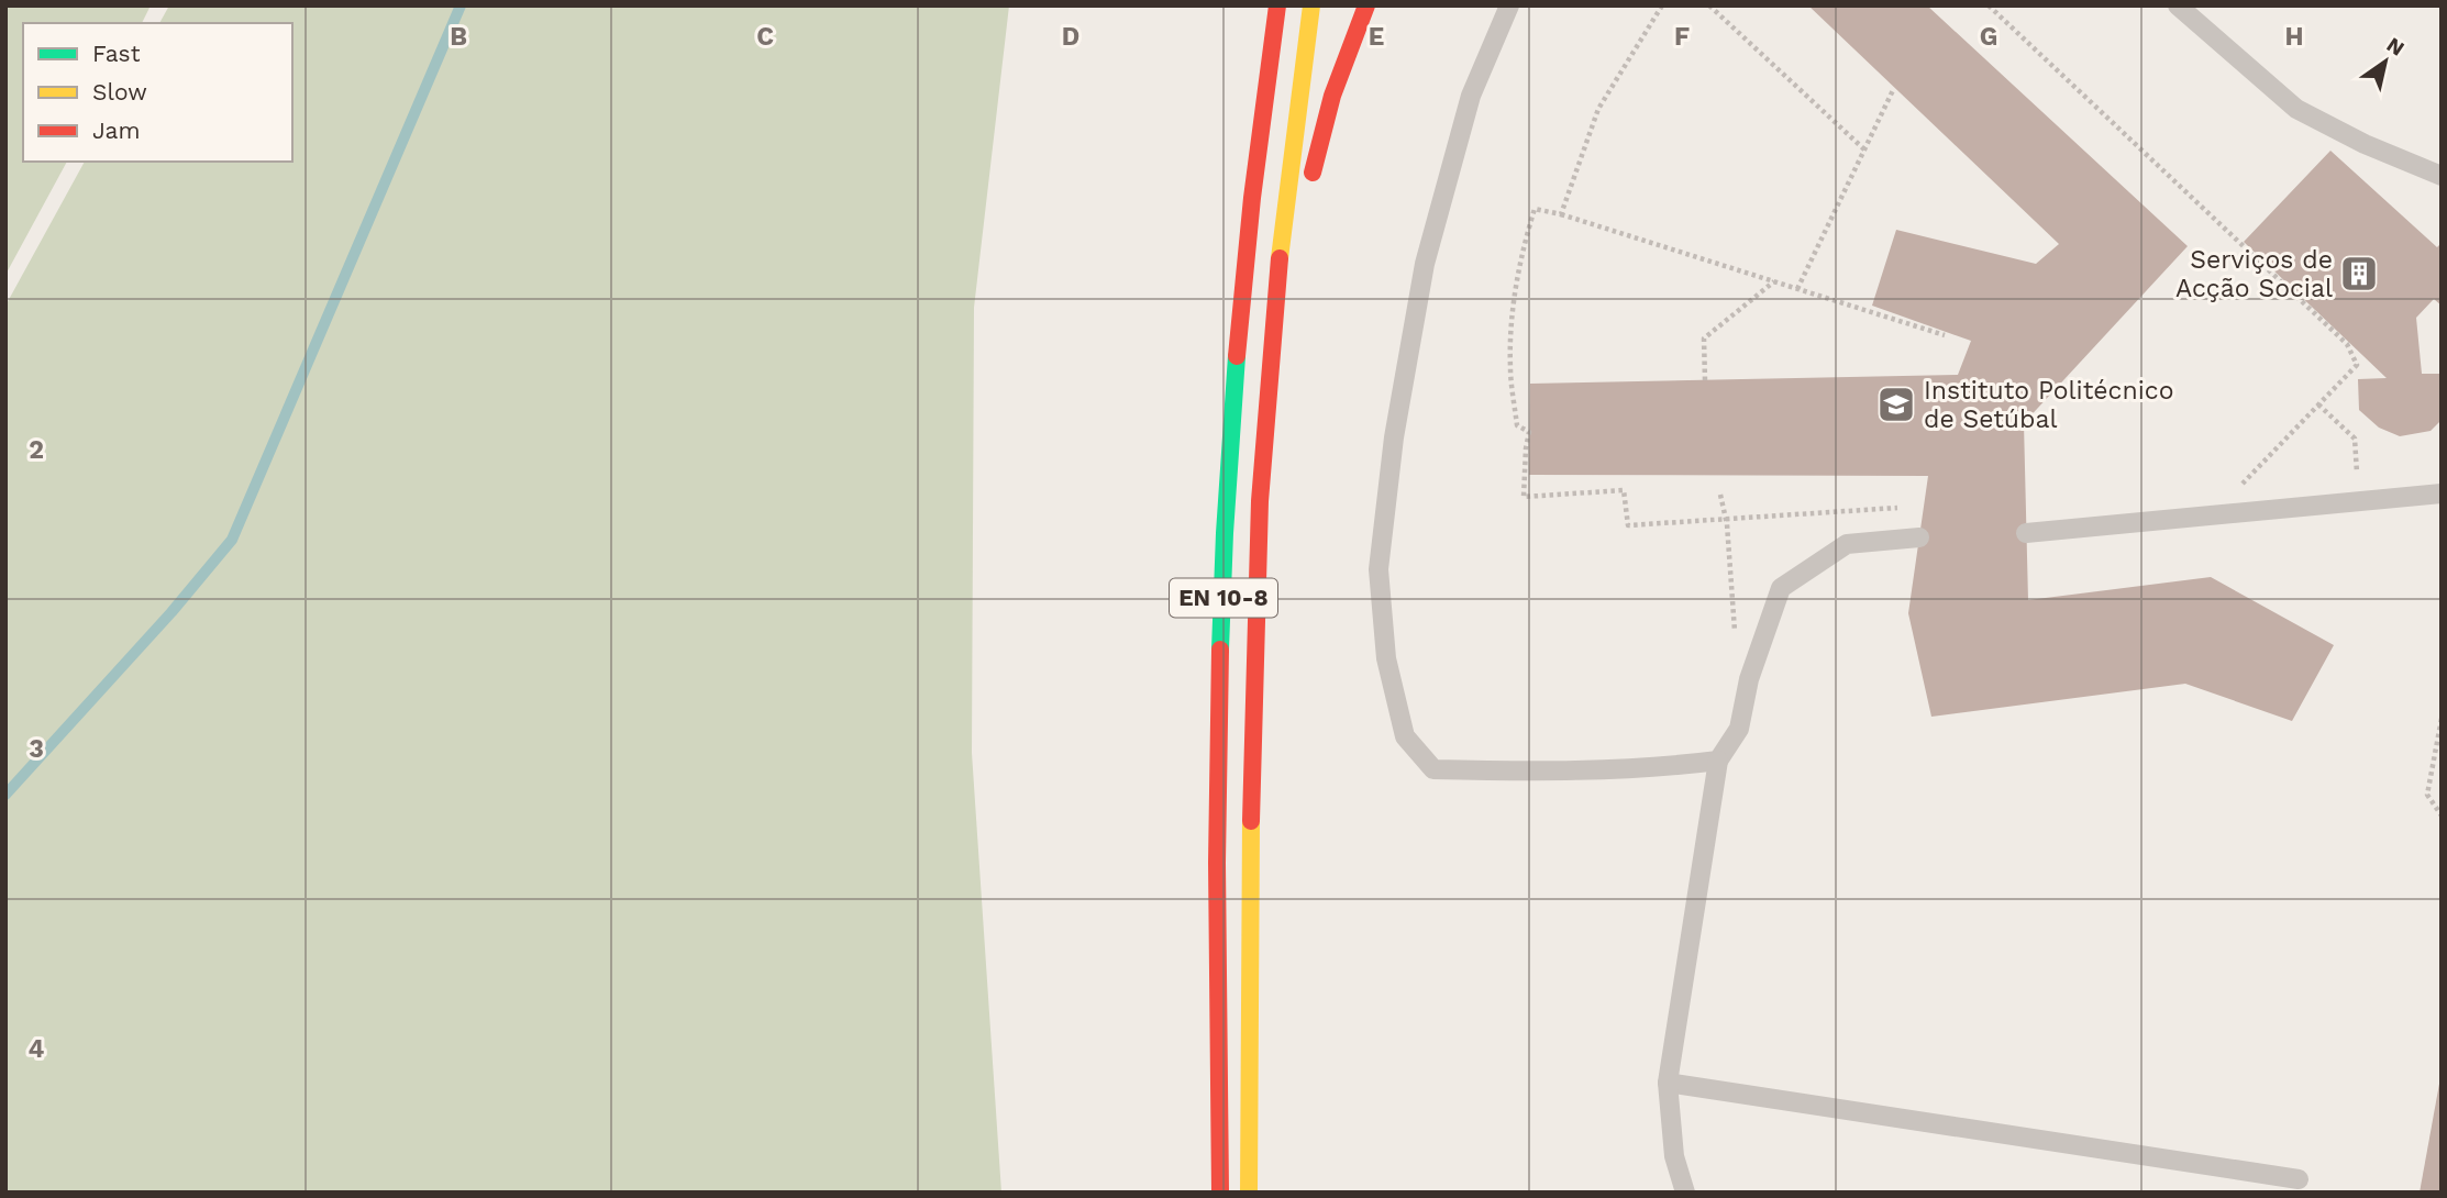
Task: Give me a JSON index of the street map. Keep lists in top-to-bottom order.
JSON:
{
  "streets": {
    "main road": ["EN 10-8"]
  },
  "places": {
    "building": ["Serviços de Acção Social"],
    "school or university": ["Instituto Politécnico de Setúbal"]
  },
  "legend": ["Fast", "Slow", "Jam"],
  "north": "top right",
  "grid": {
    "columns": [
      "B",
      "C",
      "D",
      "E",
      "F",
      "G",
      "H"
    ],
    "rows": ["2", "3", "4"]
  }
}
